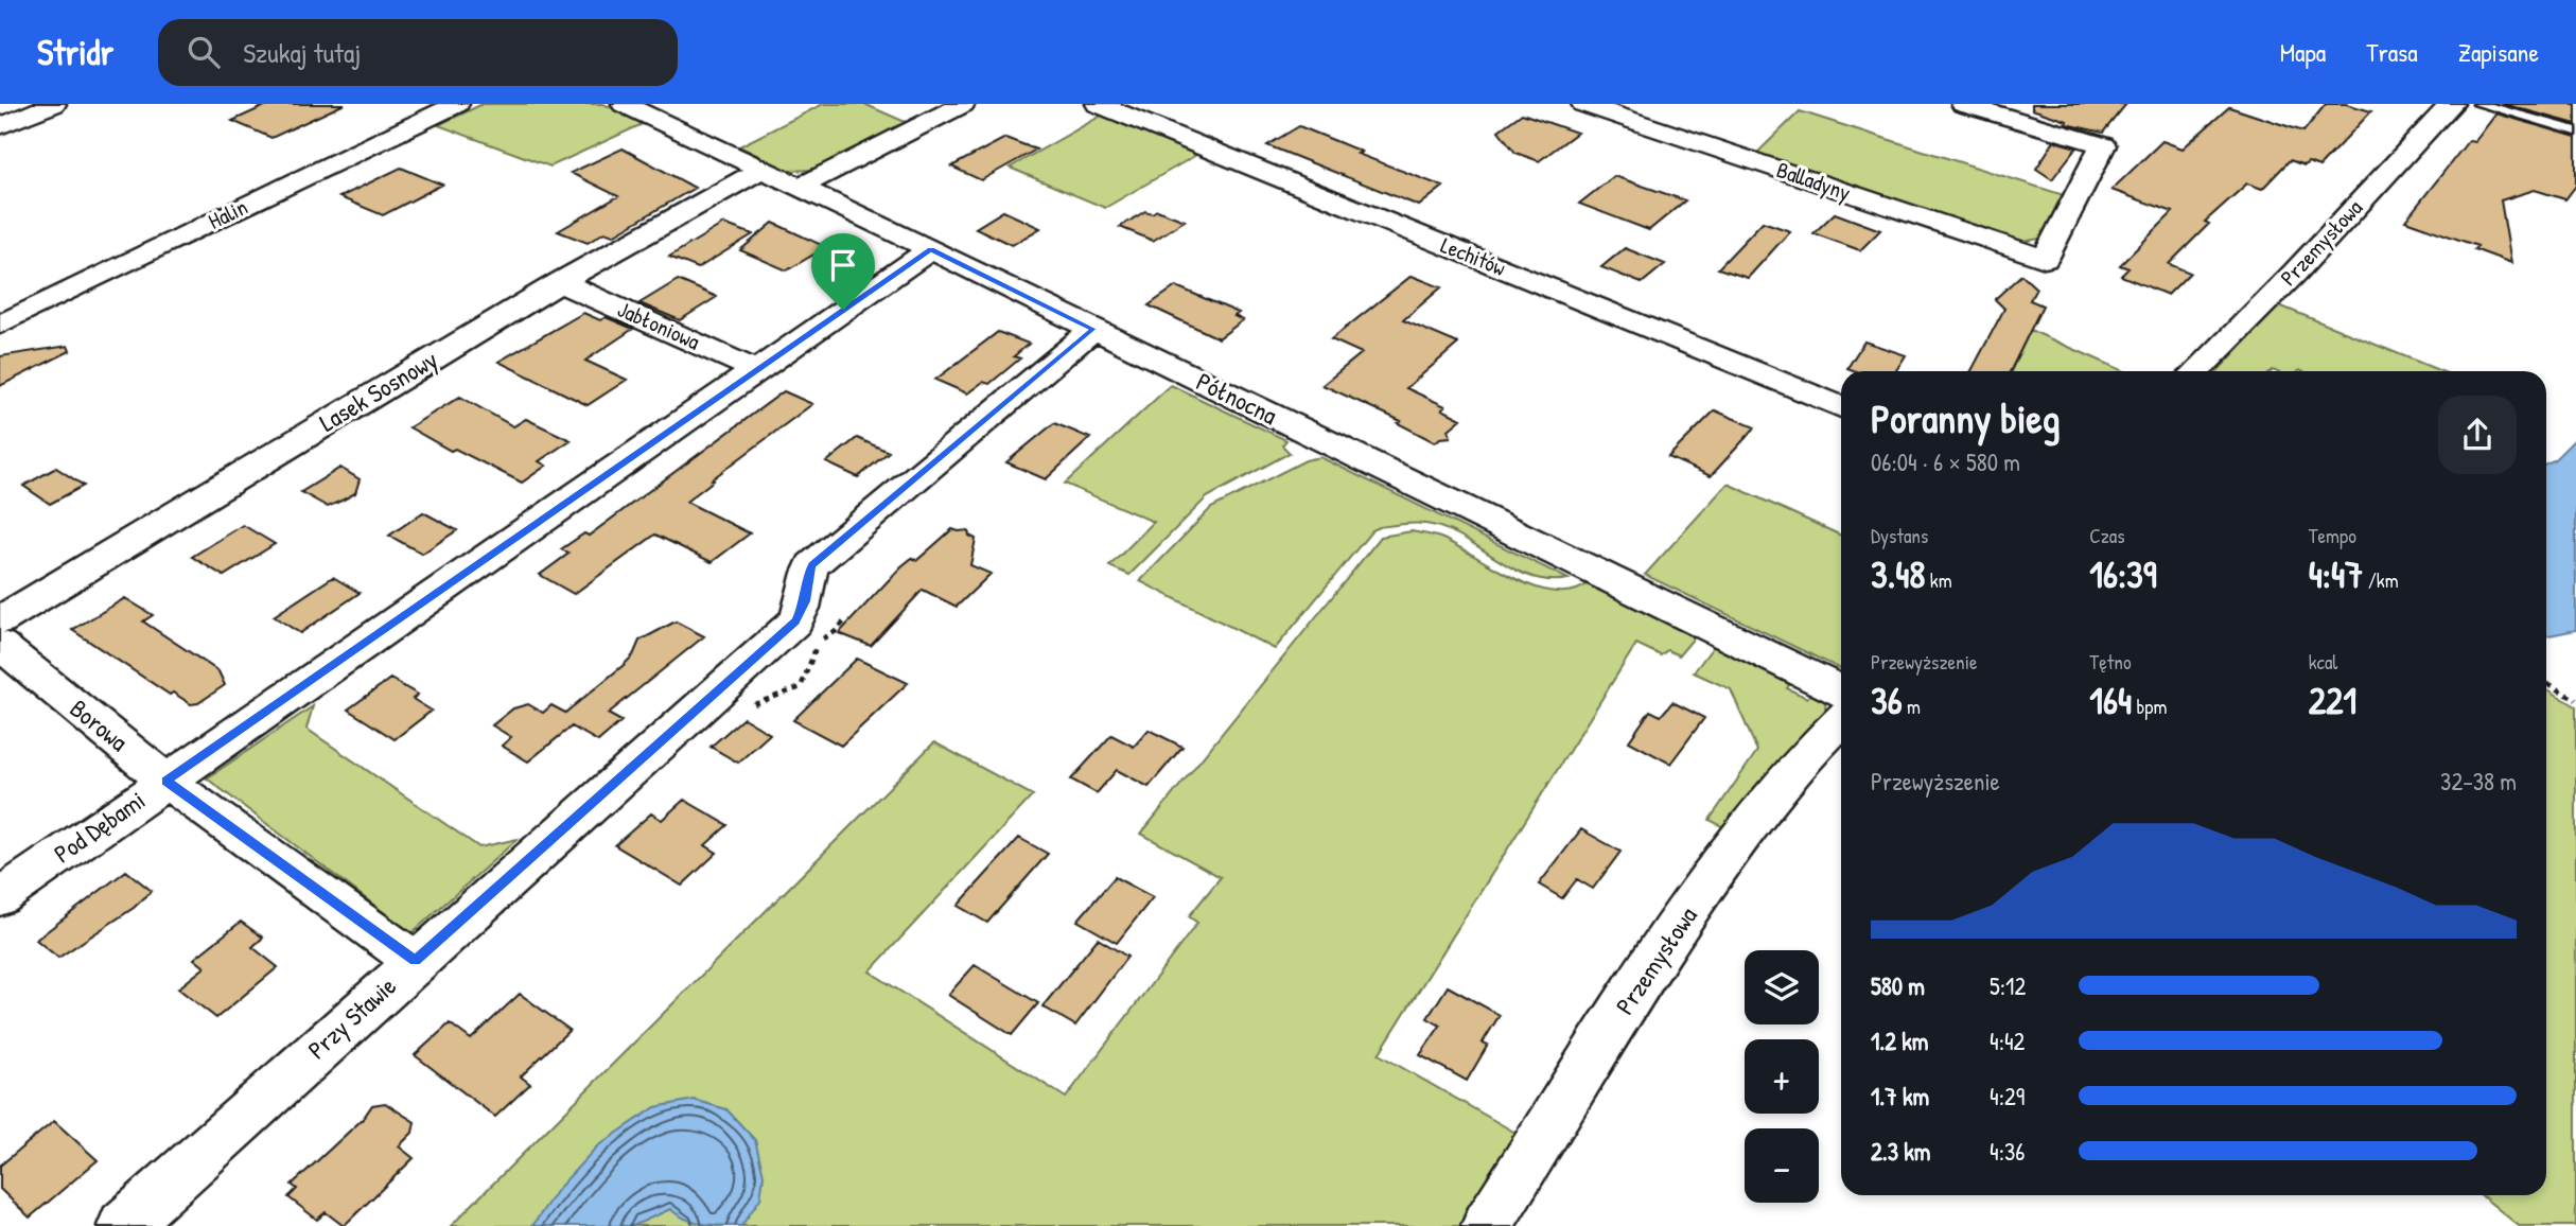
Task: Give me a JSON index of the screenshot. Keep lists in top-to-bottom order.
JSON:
{
  "streets": {
    "street": [
      "Balladyny",
      "Halin",
      "Przemysłowa",
      "Lechitów",
      "Jabłoniowa",
      "Lasek Sosnowy",
      "Północna",
      "Borowa",
      "Pod Dębami",
      "Przy Stawie"
    ]
  },
  "crossings": [
    ["Jabłoniowa", "Lasek Sosnowy"],
    ["Jabłoniowa", "Pod Dębami"],
    ["Lasek Sosnowy", "Północna"],
    ["Północna", "Pod Dębami"],
    ["Północna", "Przy Stawie"],
    ["Borowa", "Pod Dębami"],
    ["Borowa", "Przy Stawie"]
  ],
  "page": {
    "header": "Stridr",
    "search": "Szukaj tutaj",
    "nav": ["Mapa", "Trasa", "Zapisane"],
    "heading": ["Poranny bieg", "06:04 · 6 × 580 m"],
    "stats": [
      ["Dystans", "3.48 km"],
      ["Czas", "16:39"],
      ["Tempo", "4:47 /km"],
      ["Przewyższenie", "36 m"],
      ["Tętno", "164 bpm"],
      ["kcal", "221"]
    ],
    "chart": ["Przewyższenie", "32–38 m"],
    "map_buttons": ["+", "−"],
    "list": [
      {
        "name": "580 m",
        "note": "5:12"
      },
      {
        "name": "1.2 km",
        "note": "4:42"
      },
      {
        "name": "1.7 km",
        "note": "4:29"
      },
      {
        "name": "2.3 km",
        "note": "4:36"
      }
    ]
  }
}
